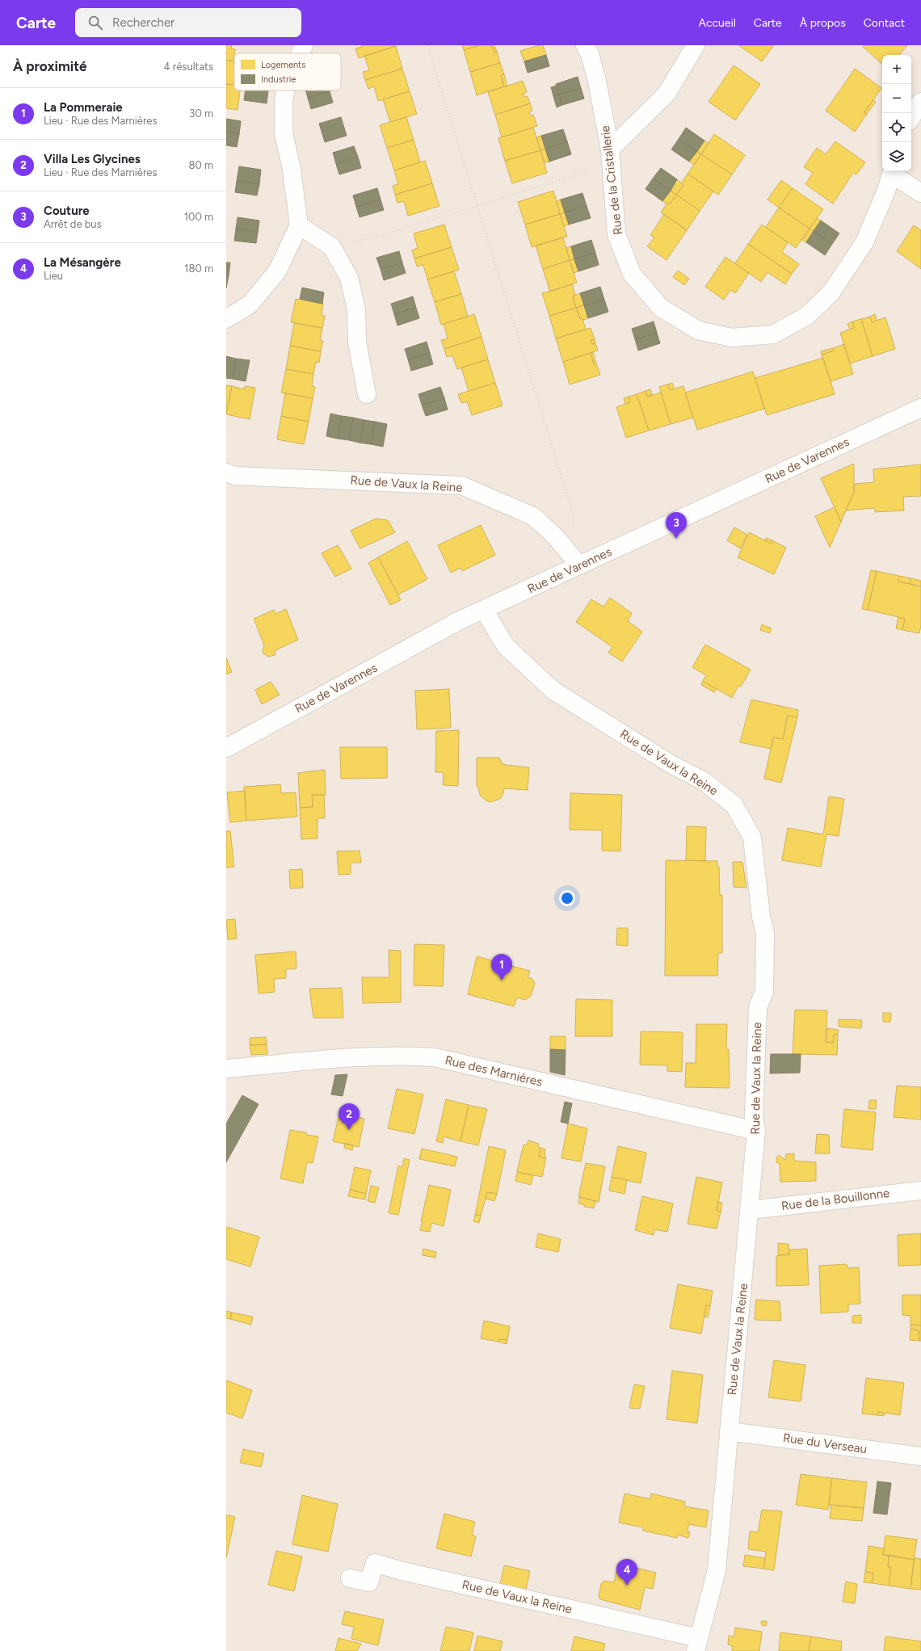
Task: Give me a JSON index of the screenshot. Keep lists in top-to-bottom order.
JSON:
{
  "streets": {
    "street": [
      "Rue de la Cristallerie",
      "Rue de Varennes",
      "Rue de Vaux la Reine",
      "Rue des Marnières",
      "Rue de la Bouillonne",
      "Rue du Verseau"
    ]
  },
  "crossings": [
    ["Rue de Varennes", "Rue de Vaux la Reine"],
    ["Rue de Vaux la Reine", "Rue des Marnières"],
    ["Rue de Vaux la Reine", "Rue de la Bouillonne"],
    ["Rue de Vaux la Reine", "Rue du Verseau"]
  ],
  "legend": ["Logements", "Industrie"],
  "page": {
    "header": "Carte",
    "search": "Rechercher",
    "nav": [
      "Accueil",
      "Carte",
      "À propos",
      "Contact"
    ],
    "heading": ["À proximité", "4 résultats"],
    "map_buttons": ["+", "−"],
    "list": [
      {
        "mark": "1",
        "name": "La Pommeraie",
        "note": "Lieu · Rue des Marnières",
        "value": "30 m"
      },
      {
        "mark": "2",
        "name": "Villa Les Glycines",
        "note": "Lieu · Rue des Marnières",
        "value": "80 m"
      },
      {
        "mark": "3",
        "name": "Couture",
        "note": "Arrêt de bus",
        "value": "100 m"
      },
      {
        "mark": "4",
        "name": "La Mésangère",
        "note": "Lieu",
        "value": "180 m"
      }
    ],
    "pins": [
      "3",
      "1",
      "2",
      "4"
    ]
  }
}
